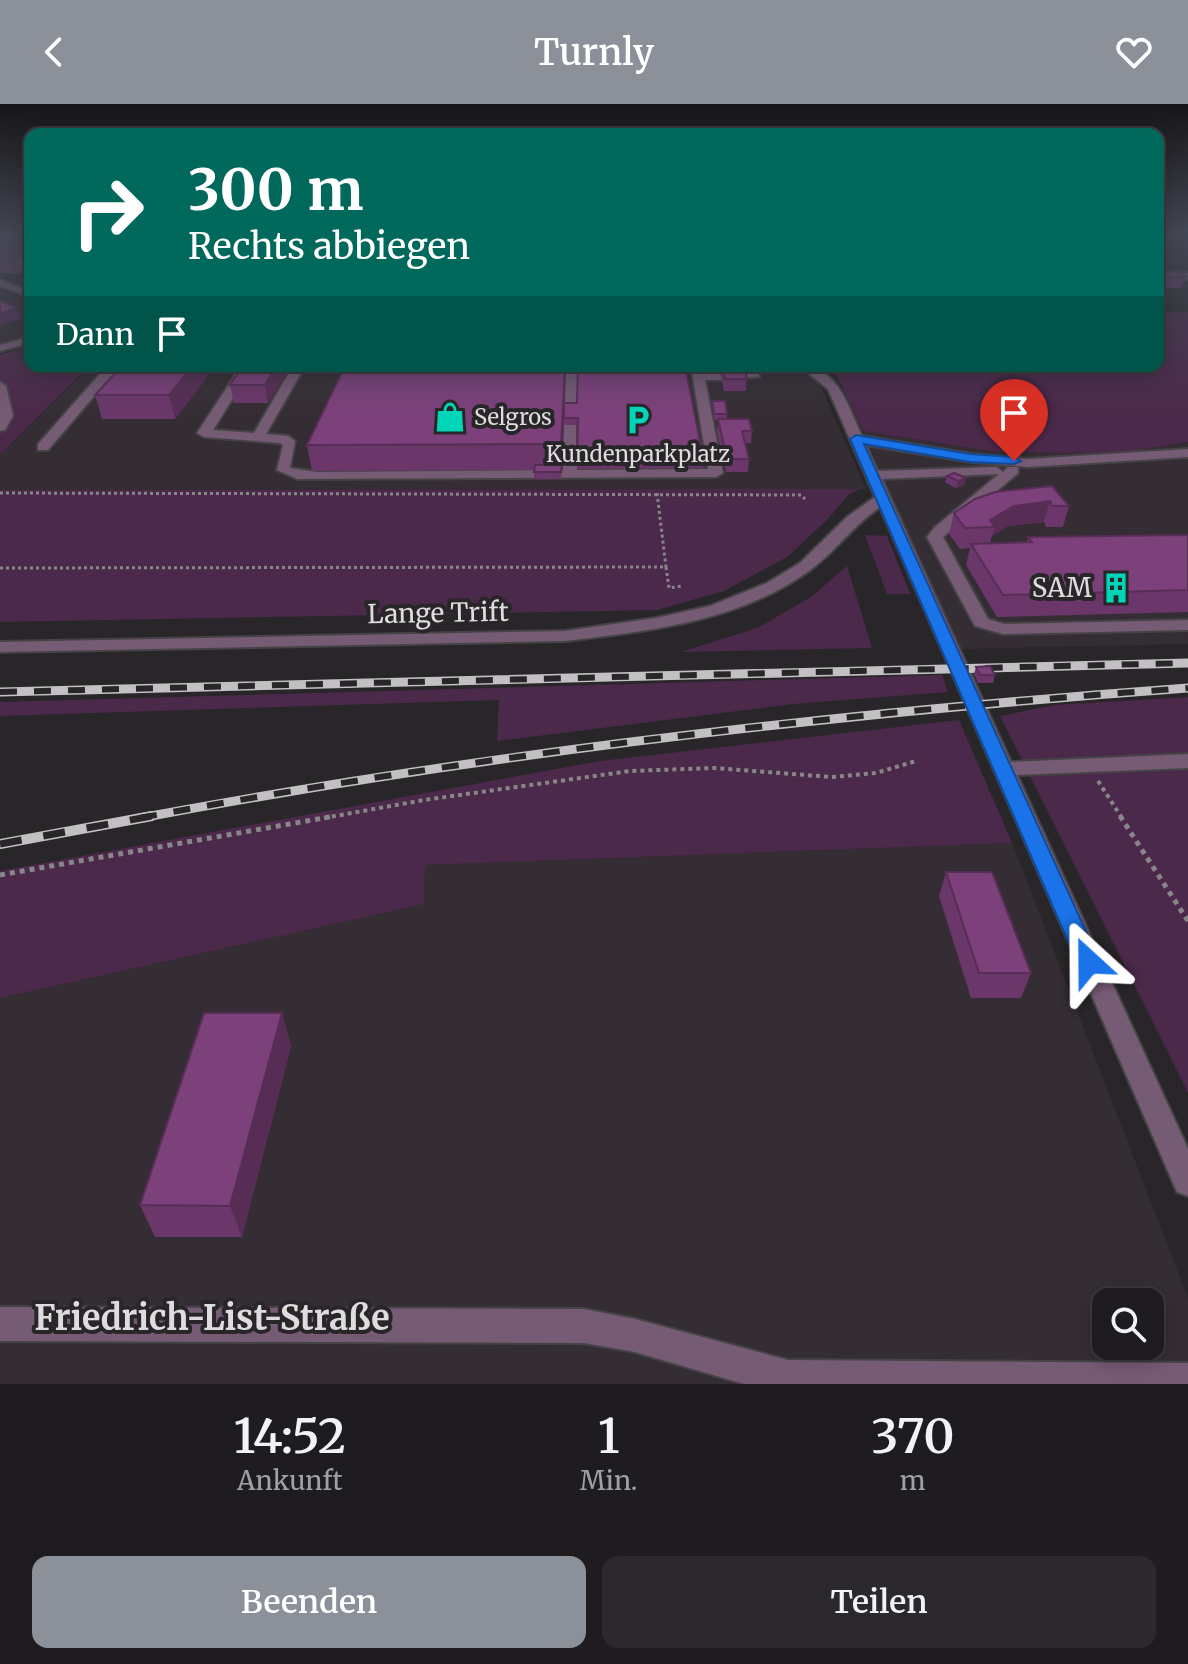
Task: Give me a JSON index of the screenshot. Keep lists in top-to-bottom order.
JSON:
{
  "streets": {
    "street": ["Lange Trift"]
  },
  "districts": ["Friedrich-List-Straße"],
  "places": {
    "shop": ["Selgros"],
    "parking": ["Kundenparkplatz"],
    "building": ["SAM"]
  },
  "page": {
    "header": "Turnly",
    "turn": ["300 m", "Rechts abbiegen"],
    "then": "Dann",
    "eta": [
      "14:52",
      "Ankunft",
      "1",
      "Min.",
      "370",
      "m"
    ],
    "buttons": ["Beenden", "Teilen"]
  }
}
